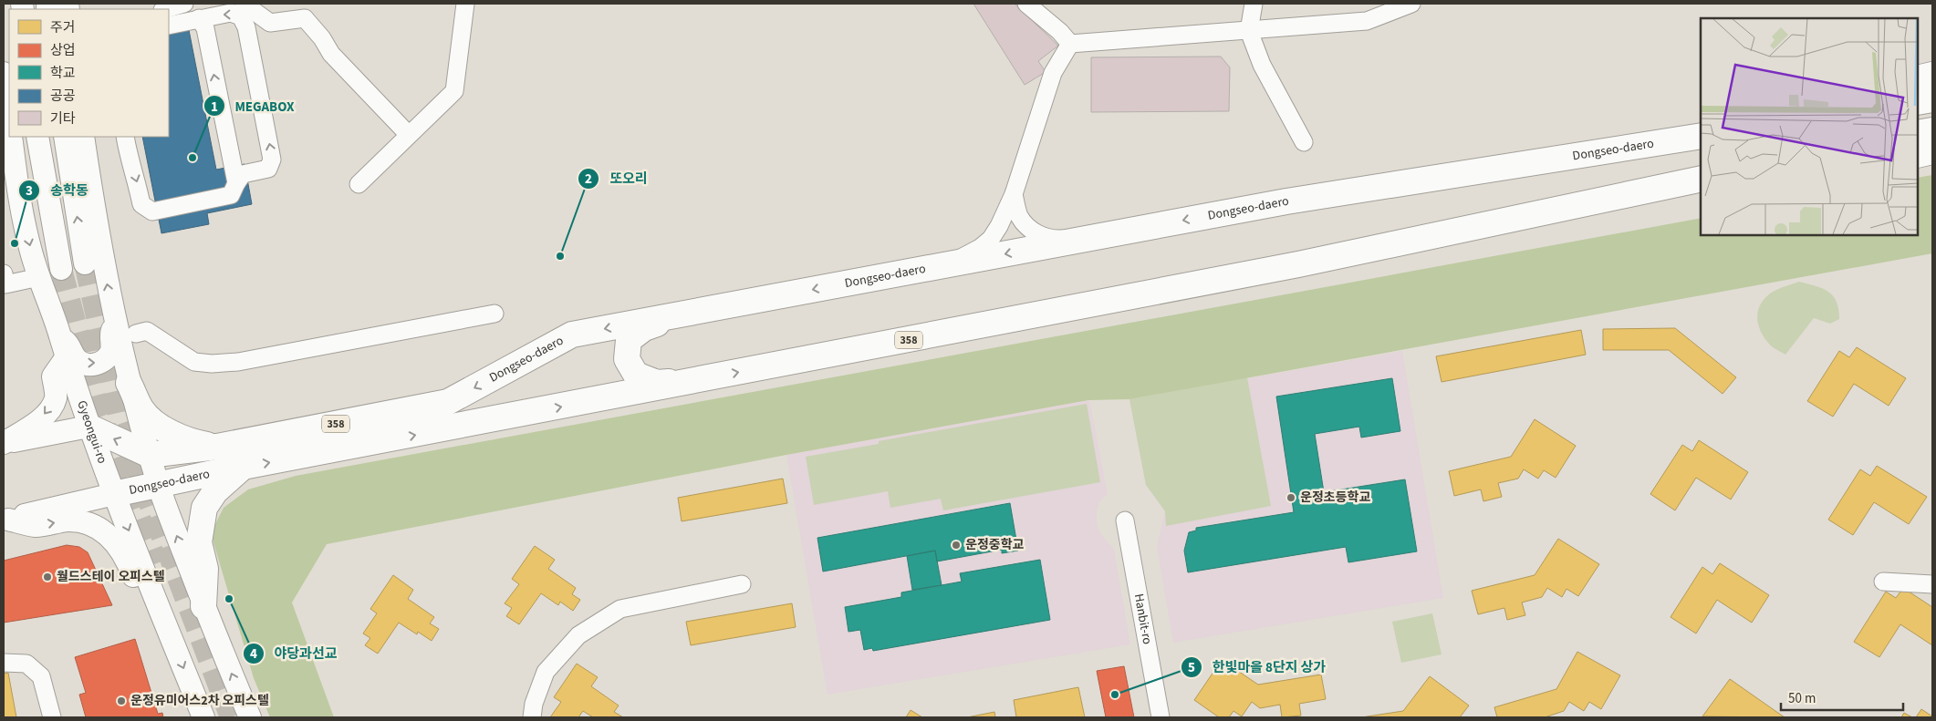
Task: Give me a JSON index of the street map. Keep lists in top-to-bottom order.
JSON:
{
  "streets": {
    "highway": ["Dongseo-daero", "358"],
    "main road": ["Gyeongui-ro"],
    "street": ["Hanbit-ro"]
  },
  "crossings": [
    ["Dongseo-daero", "Gyeongui-ro"]
  ],
  "places": [
    "MEGABOX",
    "송학동",
    "또오리",
    "운정초등학교",
    "운정중학교",
    "월드스테이 오피스텔",
    "야당과선교",
    "한빛마을 8단지 상가",
    "운정유미어스2차 오피스텔"
  ],
  "legend": [
    "주거",
    "상업",
    "학교",
    "공공",
    "기타"
  ],
  "scale_bar": "50 m"
}
